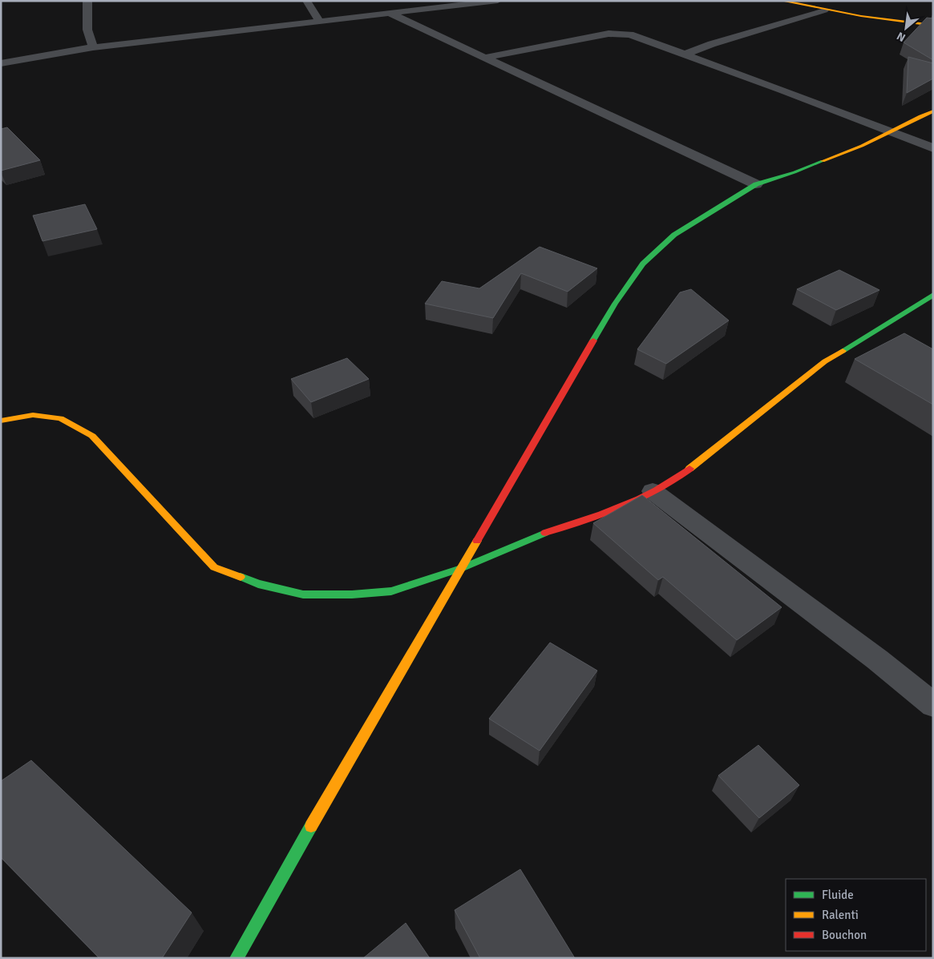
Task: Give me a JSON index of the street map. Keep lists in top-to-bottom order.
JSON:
{
  "legend": ["Fluide", "Ralenti", "Bouchon"],
  "north": "bottom left"
}
